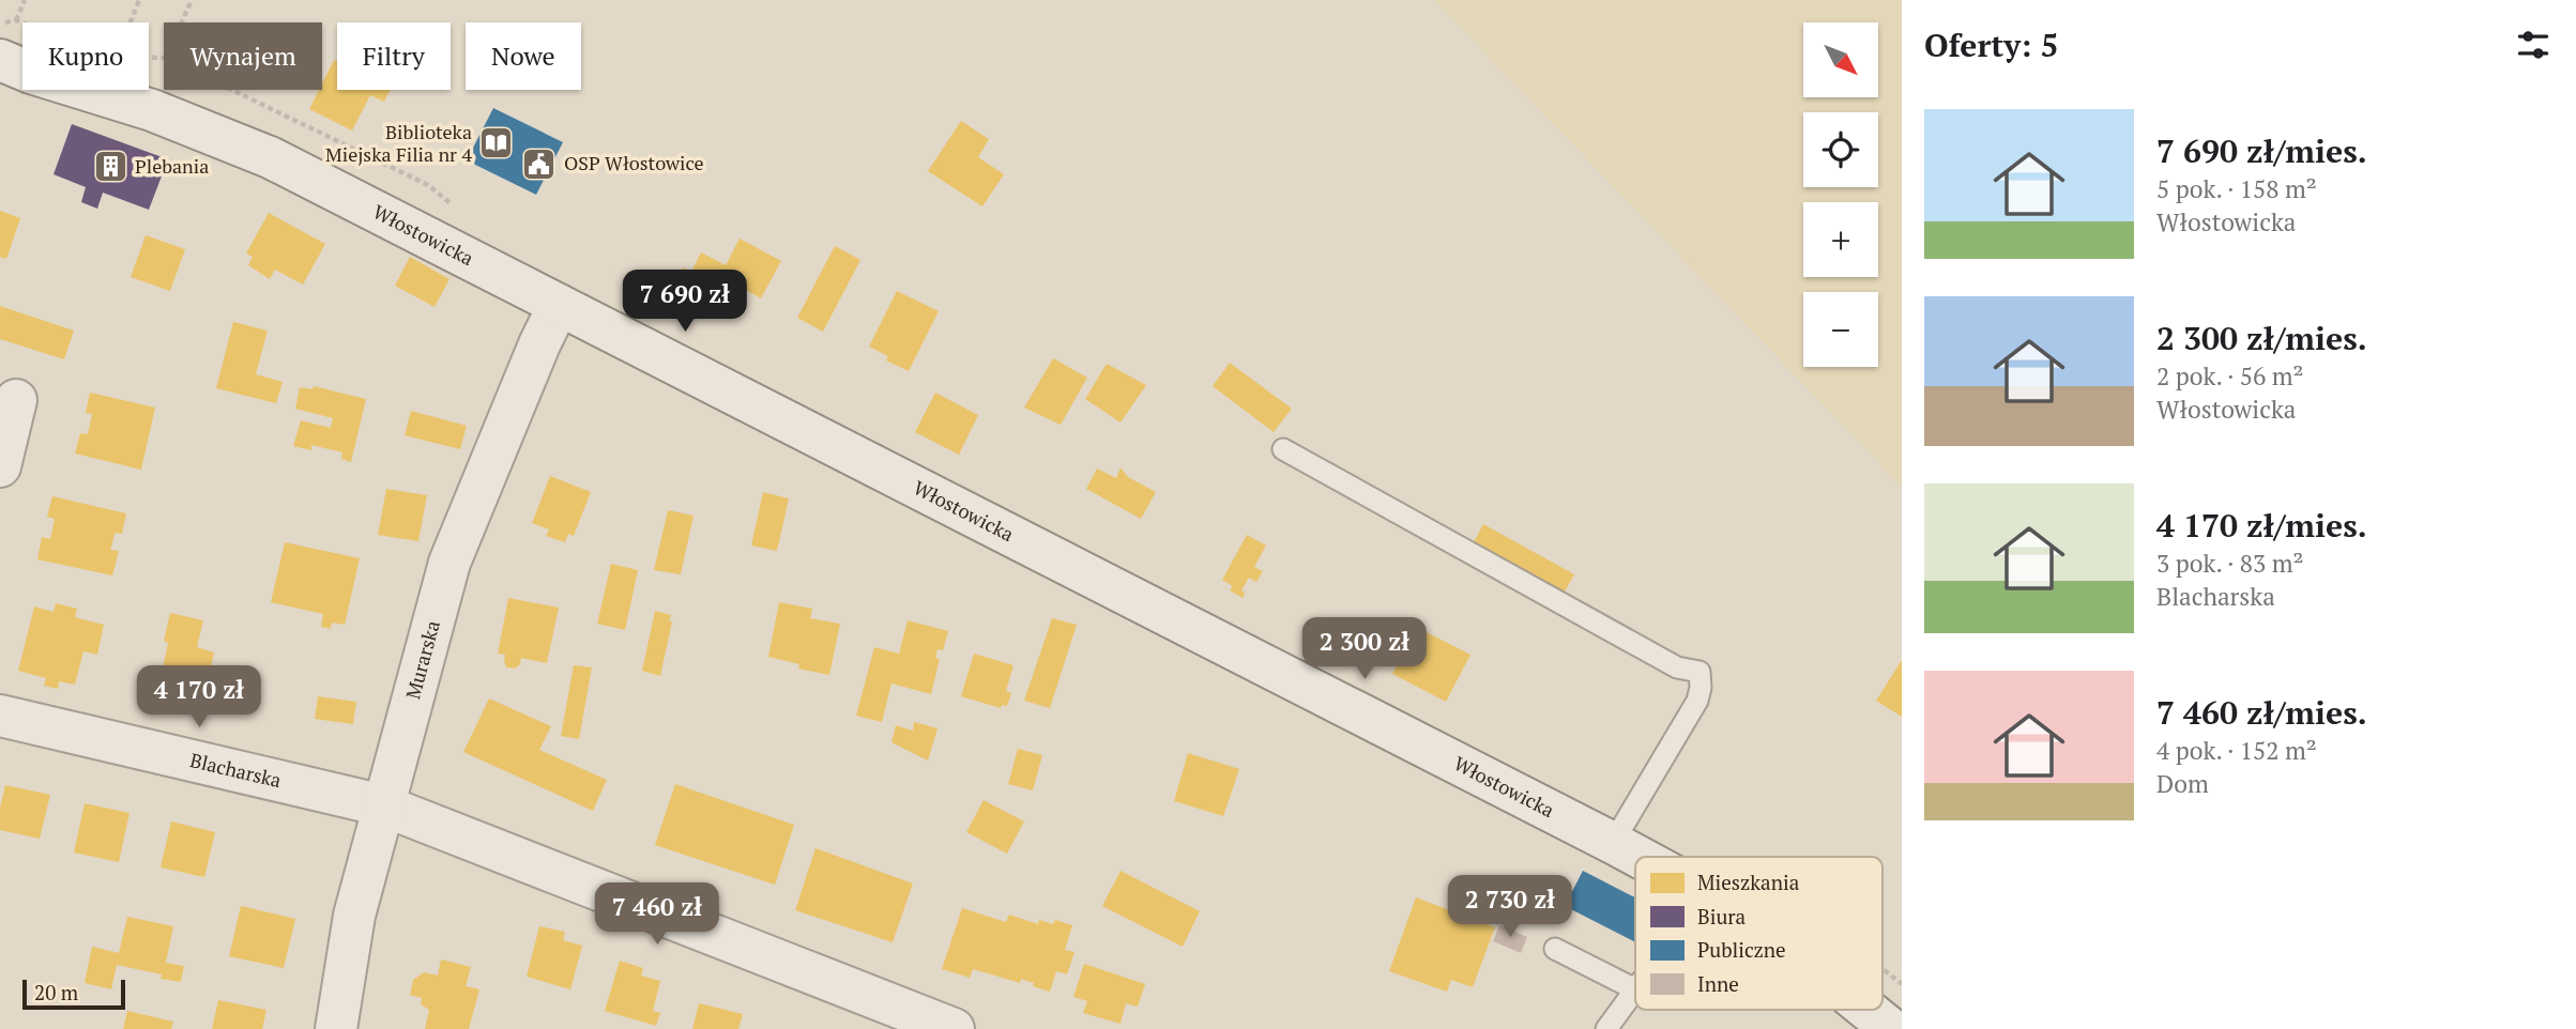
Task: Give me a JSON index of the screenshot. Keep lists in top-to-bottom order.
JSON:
{
  "streets": {
    "main road": ["Włostowicka", "Murarska", "Blacharska"]
  },
  "crossings": [
    ["Włostowicka", "Murarska"],
    ["Murarska", "Blacharska"]
  ],
  "places": {
    "library": ["Biblioteka Miejska Filia nr 4"],
    "public building": ["OSP Włostowice"],
    "building": ["Plebania"]
  },
  "legend": [
    "Mieszkania",
    "Biura",
    "Publiczne",
    "Inne"
  ],
  "scale_bar": "20 m",
  "north": "bottom right",
  "page": {
    "heading": "Oferty: 5",
    "map_buttons": ["+", "−"],
    "chip": [
      "Kupno",
      "Wynajem",
      "Filtry",
      "Nowe"
    ],
    "list": [
      {
        "name": "7 690 zł/mies.",
        "note": "5 pok. · 158 m² · Włostowicka"
      },
      {
        "name": "2 300 zł/mies.",
        "note": "2 pok. · 56 m² · Włostowicka"
      },
      {
        "name": "4 170 zł/mies.",
        "note": "3 pok. · 83 m² · Blacharska"
      },
      {
        "name": "7 460 zł/mies.",
        "note": "4 pok. · 152 m² · Dom"
      }
    ],
    "price": [
      "7 690 zł",
      "2 300 zł",
      "4 170 zł",
      "2 730 zł",
      "7 460 zł"
    ],
    "scale": "20 m"
  }
}
